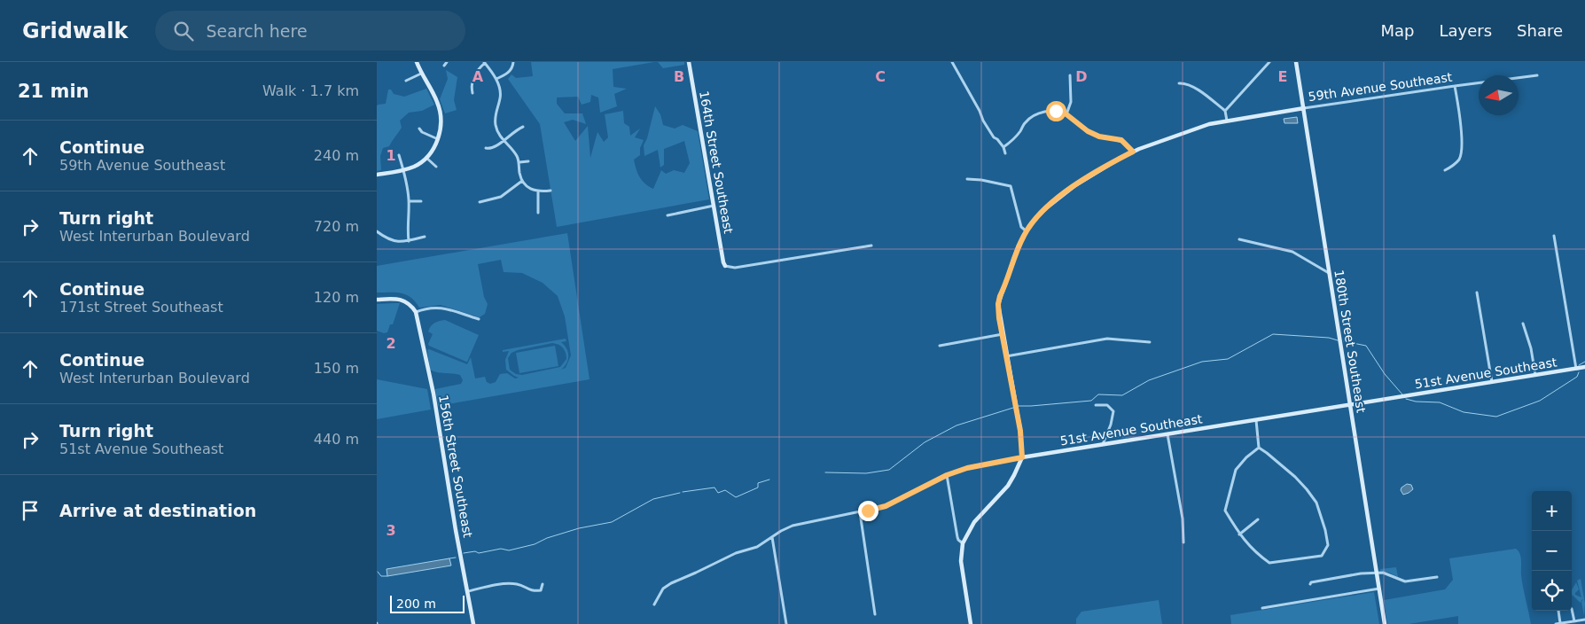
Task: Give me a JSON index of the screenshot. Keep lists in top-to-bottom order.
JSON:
{
  "streets": {
    "street": [
      "59th Avenue Southeast",
      "164th Street Southeast",
      "180th Street Southeast",
      "51st Avenue Southeast",
      "156th Street Southeast"
    ]
  },
  "crossings": [
    ["59th Avenue Southeast", "180th Street Southeast"],
    ["59th Avenue Southeast", "51st Avenue Southeast"],
    ["180th Street Southeast", "51st Avenue Southeast"]
  ],
  "scale_bar": "200 m",
  "north": "left",
  "page": {
    "header": "Gridwalk",
    "search": "Search here",
    "nav": ["Map", "Layers", "Share"],
    "heading": ["21 min", "Walk · 1.7 km"],
    "list": [
      ["Continue", "59th Avenue Southeast", "240 m"],
      ["Turn right", "West Interurban Boulevard", "720 m"],
      ["Continue", "171st Street Southeast", "120 m"],
      ["Continue", "West Interurban Boulevard", "150 m"],
      ["Turn right", "51st Avenue Southeast", "440 m"],
      "Arrive at destination"
    ],
    "map_buttons": ["+", "−"],
    "scale": "200 m"
  },
  "grid": {
    "columns": [
      "A",
      "B",
      "C",
      "D",
      "E"
    ],
    "rows": ["1", "2", "3"]
  }
}
